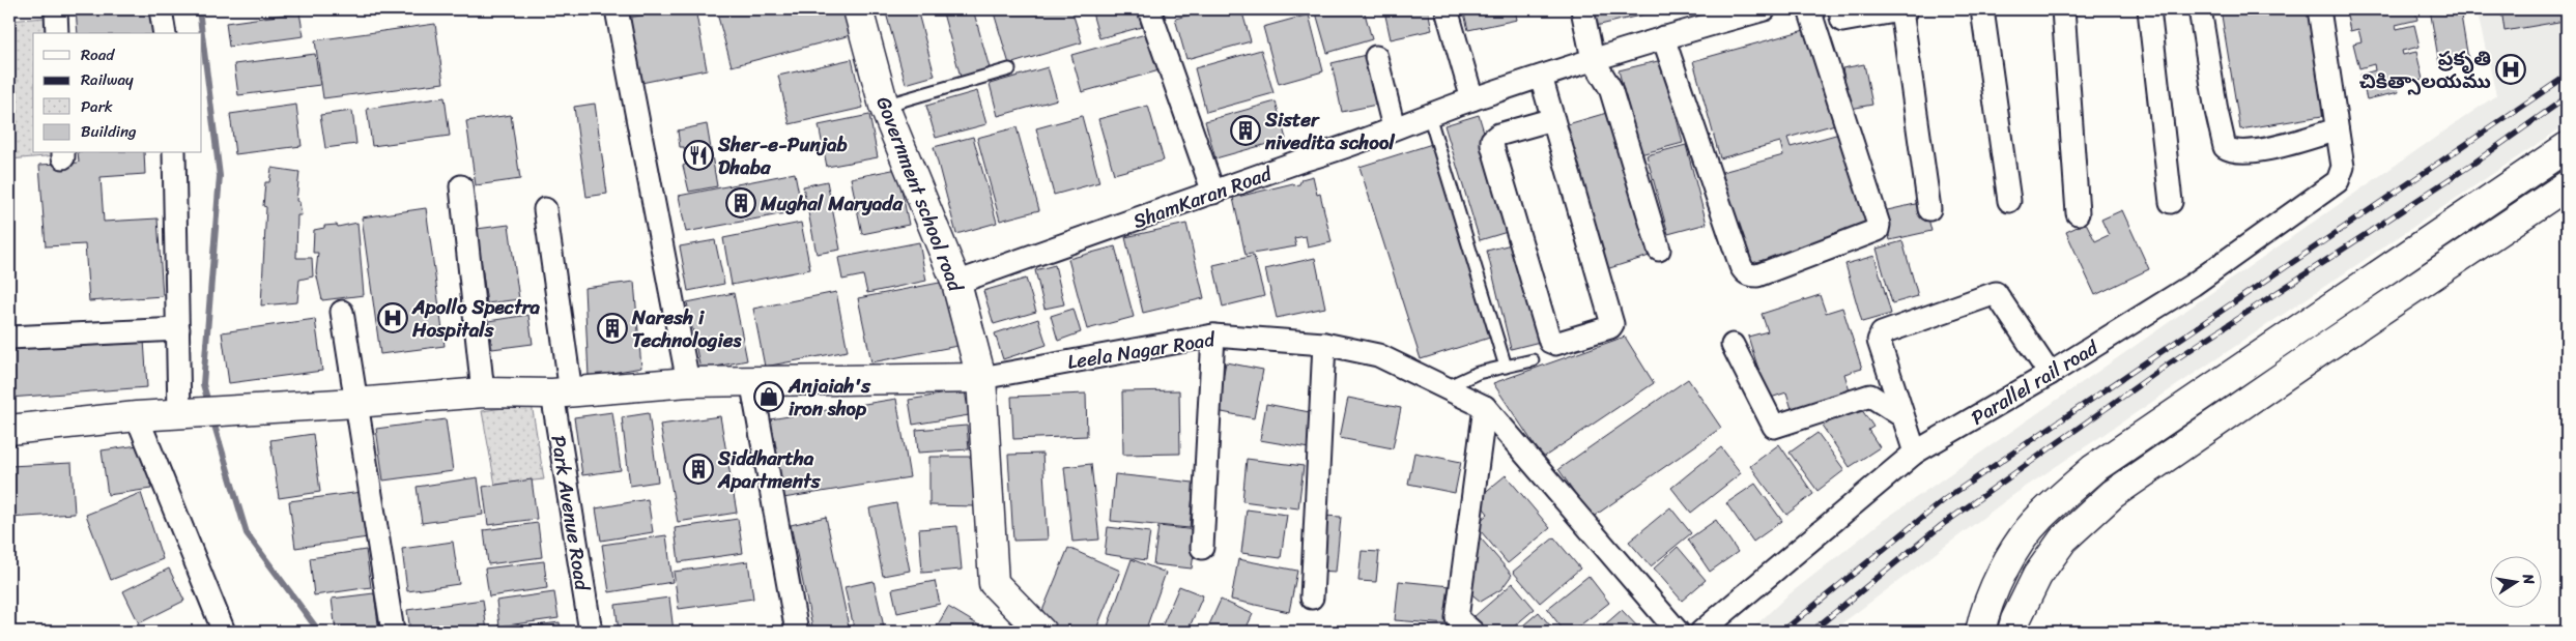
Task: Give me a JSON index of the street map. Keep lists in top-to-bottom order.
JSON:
{
  "streets": {
    "street": [
      "Government school road",
      "ShamKaran Road",
      "Leela Nagar Road",
      "Parallel rail road",
      "Park Avenue Road"
    ]
  },
  "crossings": [
    ["Government school road", "ShamKaran Road"],
    ["Government school road", "Leela Nagar Road"]
  ],
  "places": {
    "hospital": ["ప్రకృతి చికిత్సాలయము", "Apollo Spectra Hospitals"],
    "building": [
      "Sister nivedita school",
      "Mughal Maryada",
      "Naresh i Technologies",
      "Siddhartha Apartments"
    ],
    "restaurant": ["Sher-e-Punjab Dhaba"],
    "shop": ["Anjaiah's iron shop"]
  },
  "legend": [
    "Road",
    "Railway",
    "Park",
    "Building"
  ],
  "north": "right"
}
